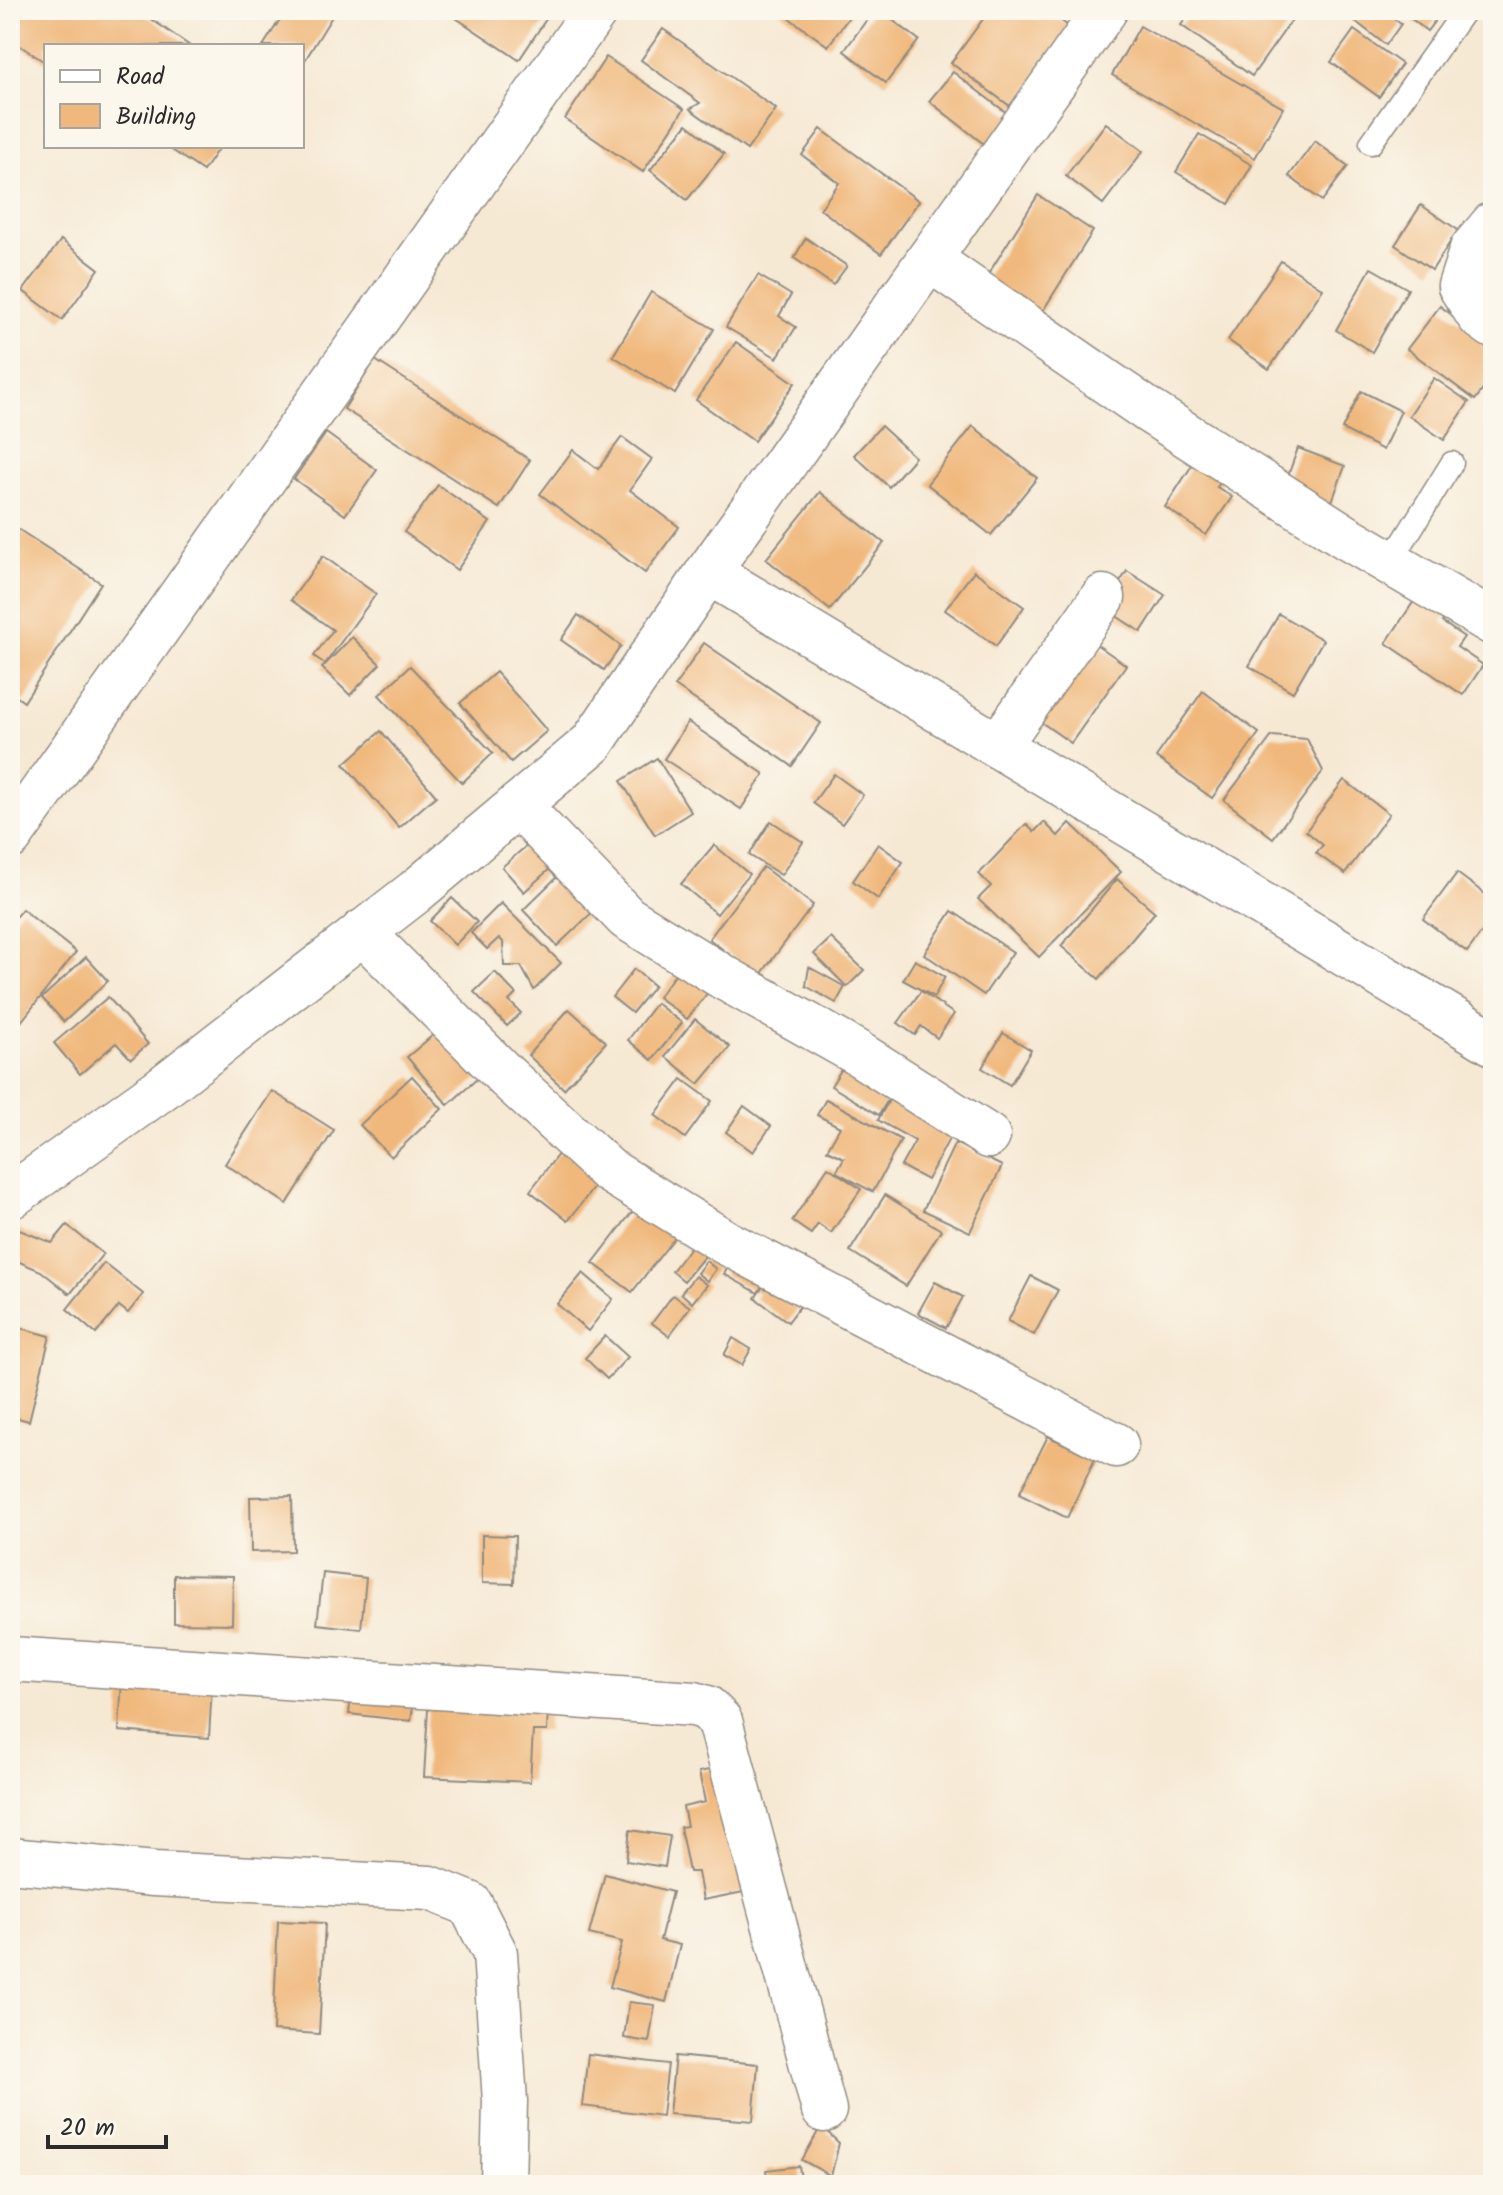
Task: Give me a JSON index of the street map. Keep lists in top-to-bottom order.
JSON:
{
  "legend": ["Road", "Building"],
  "scale_bar": "20 m"
}
